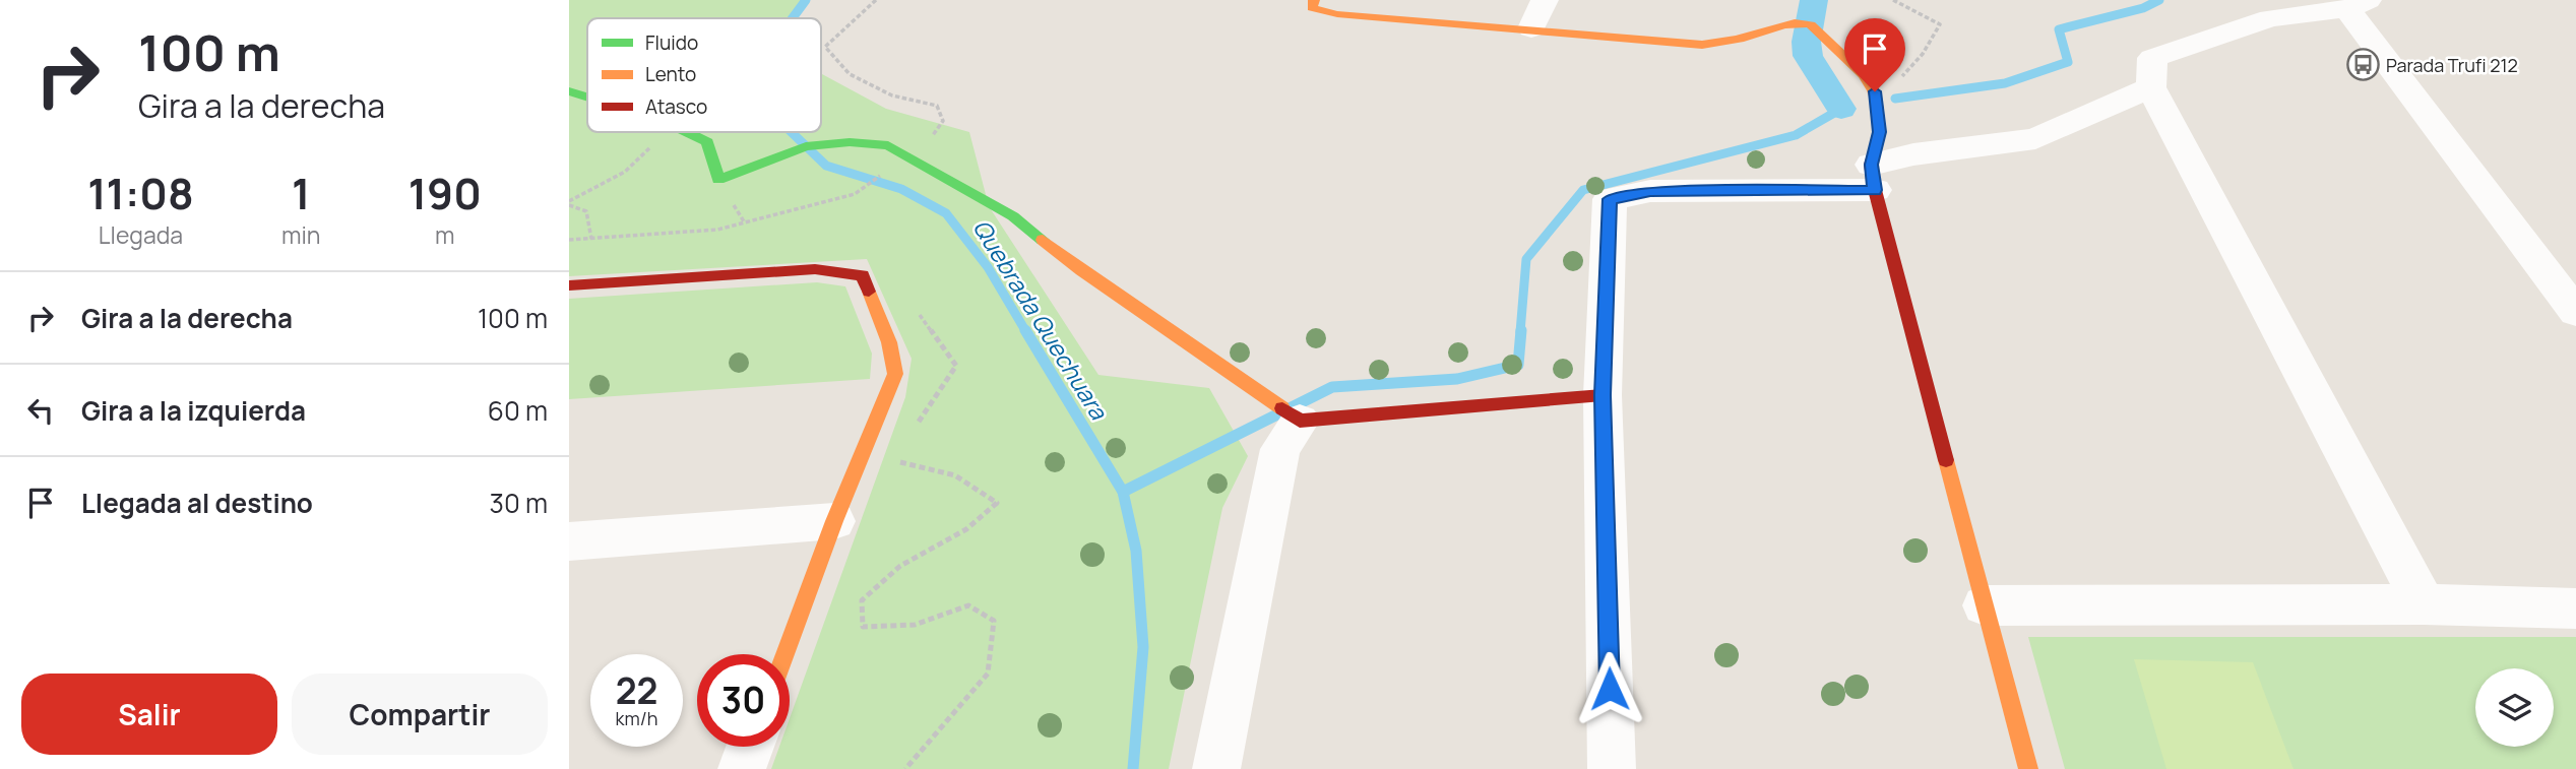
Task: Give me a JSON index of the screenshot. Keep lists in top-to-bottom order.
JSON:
{
  "water": ["Quebrada Quechuara"],
  "places": {
    "bus stop": ["Parada Trufi 212"]
  },
  "legend": ["Fluido", "Lento", "Atasco"],
  "page": {
    "turn": ["100 m", "Gira a la derecha"],
    "eta": [
      "11:08",
      "Llegada",
      "1",
      "min",
      "190",
      "m"
    ],
    "list": [
      {
        "name": "Gira a la derecha",
        "value": "100 m"
      },
      {
        "name": "Gira a la izquierda",
        "value": "60 m"
      },
      {
        "name": "Llegada al destino",
        "value": "30 m"
      }
    ],
    "speed": "22 km/h",
    "limit": "30",
    "buttons": ["Salir", "Compartir"]
  }
}
